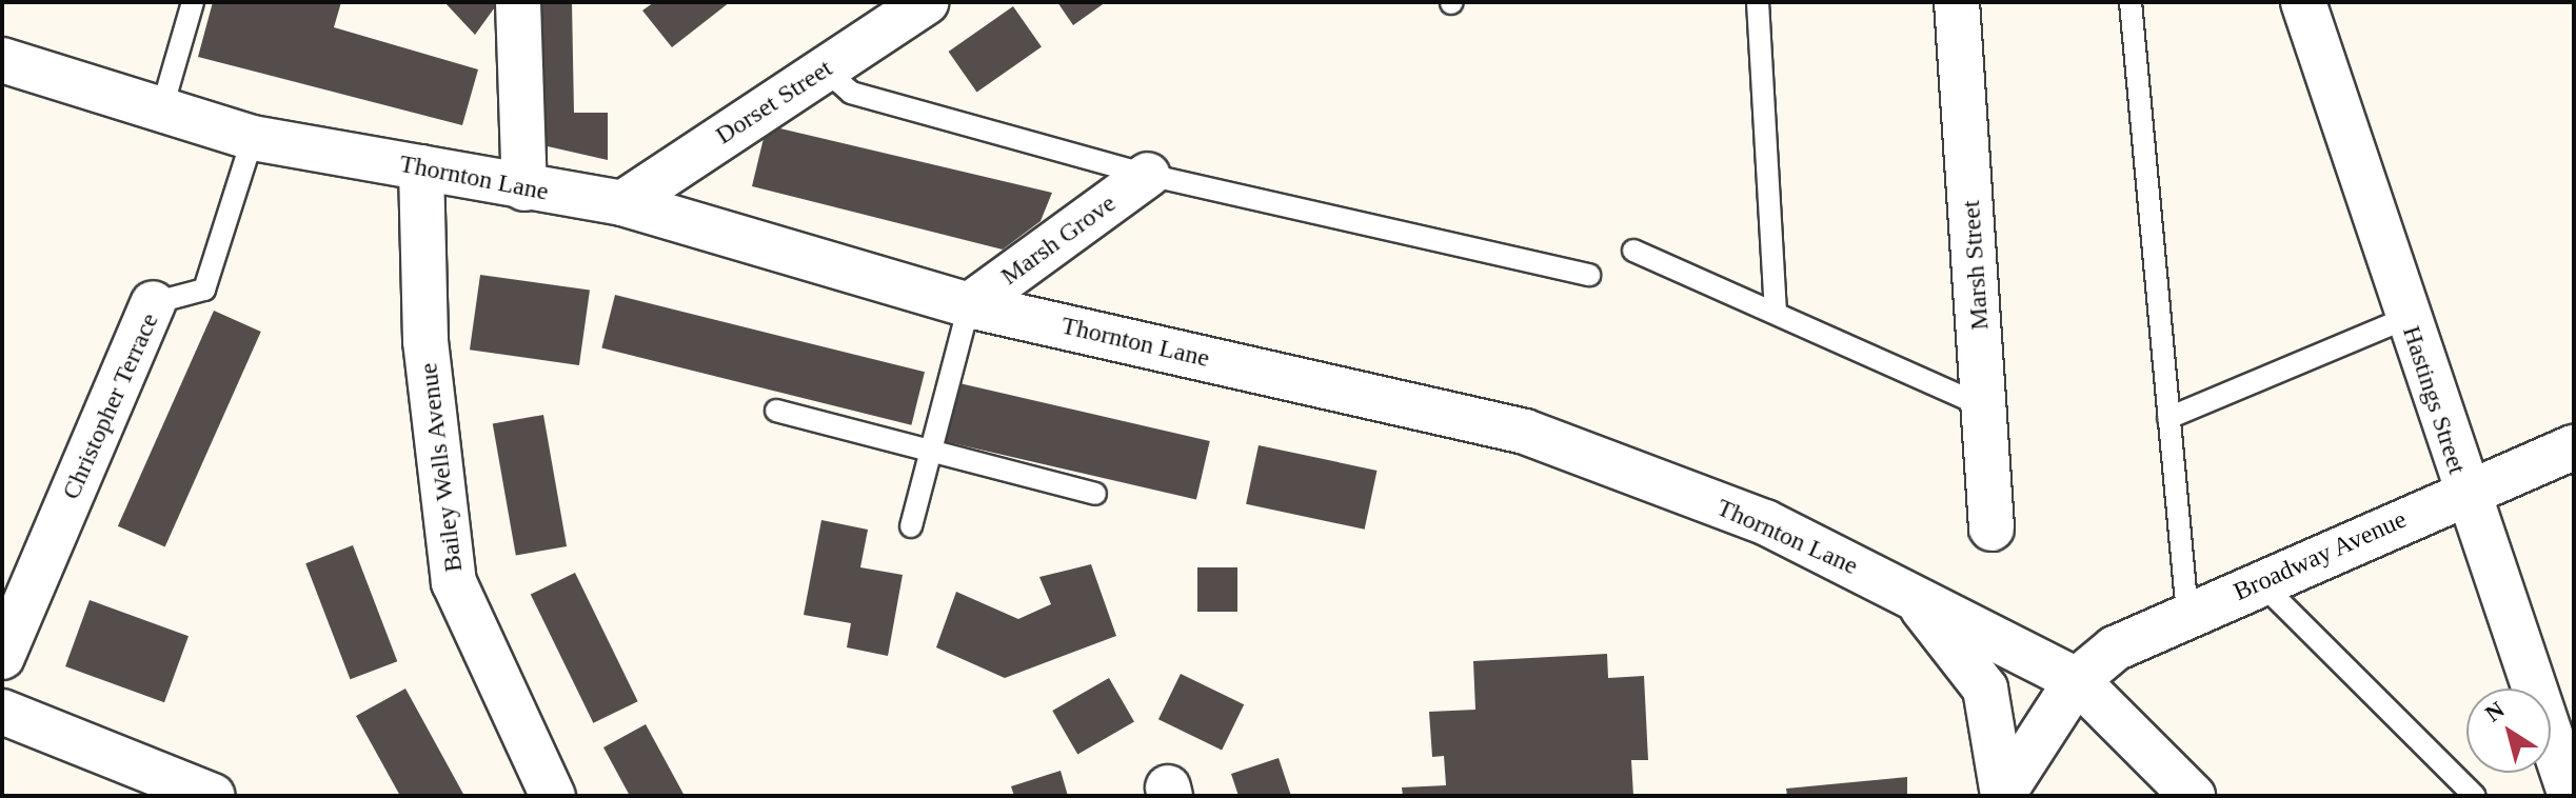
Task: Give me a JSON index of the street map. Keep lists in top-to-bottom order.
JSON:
{
  "streets": {
    "street": [
      "Dorset Street",
      "Thornton Lane",
      "Marsh Grove",
      "Marsh Street",
      "Hastings Street",
      "Christopher Terrace",
      "Bailey Wells Avenue",
      "Broadway Avenue"
    ]
  },
  "crossings": [
    ["Dorset Street", "Thornton Lane"],
    ["Thornton Lane", "Marsh Grove"],
    ["Thornton Lane", "Christopher Terrace"],
    ["Thornton Lane", "Bailey Wells Avenue"],
    ["Thornton Lane", "Broadway Avenue"],
    ["Hastings Street", "Broadway Avenue"]
  ],
  "north": "top left"
}
